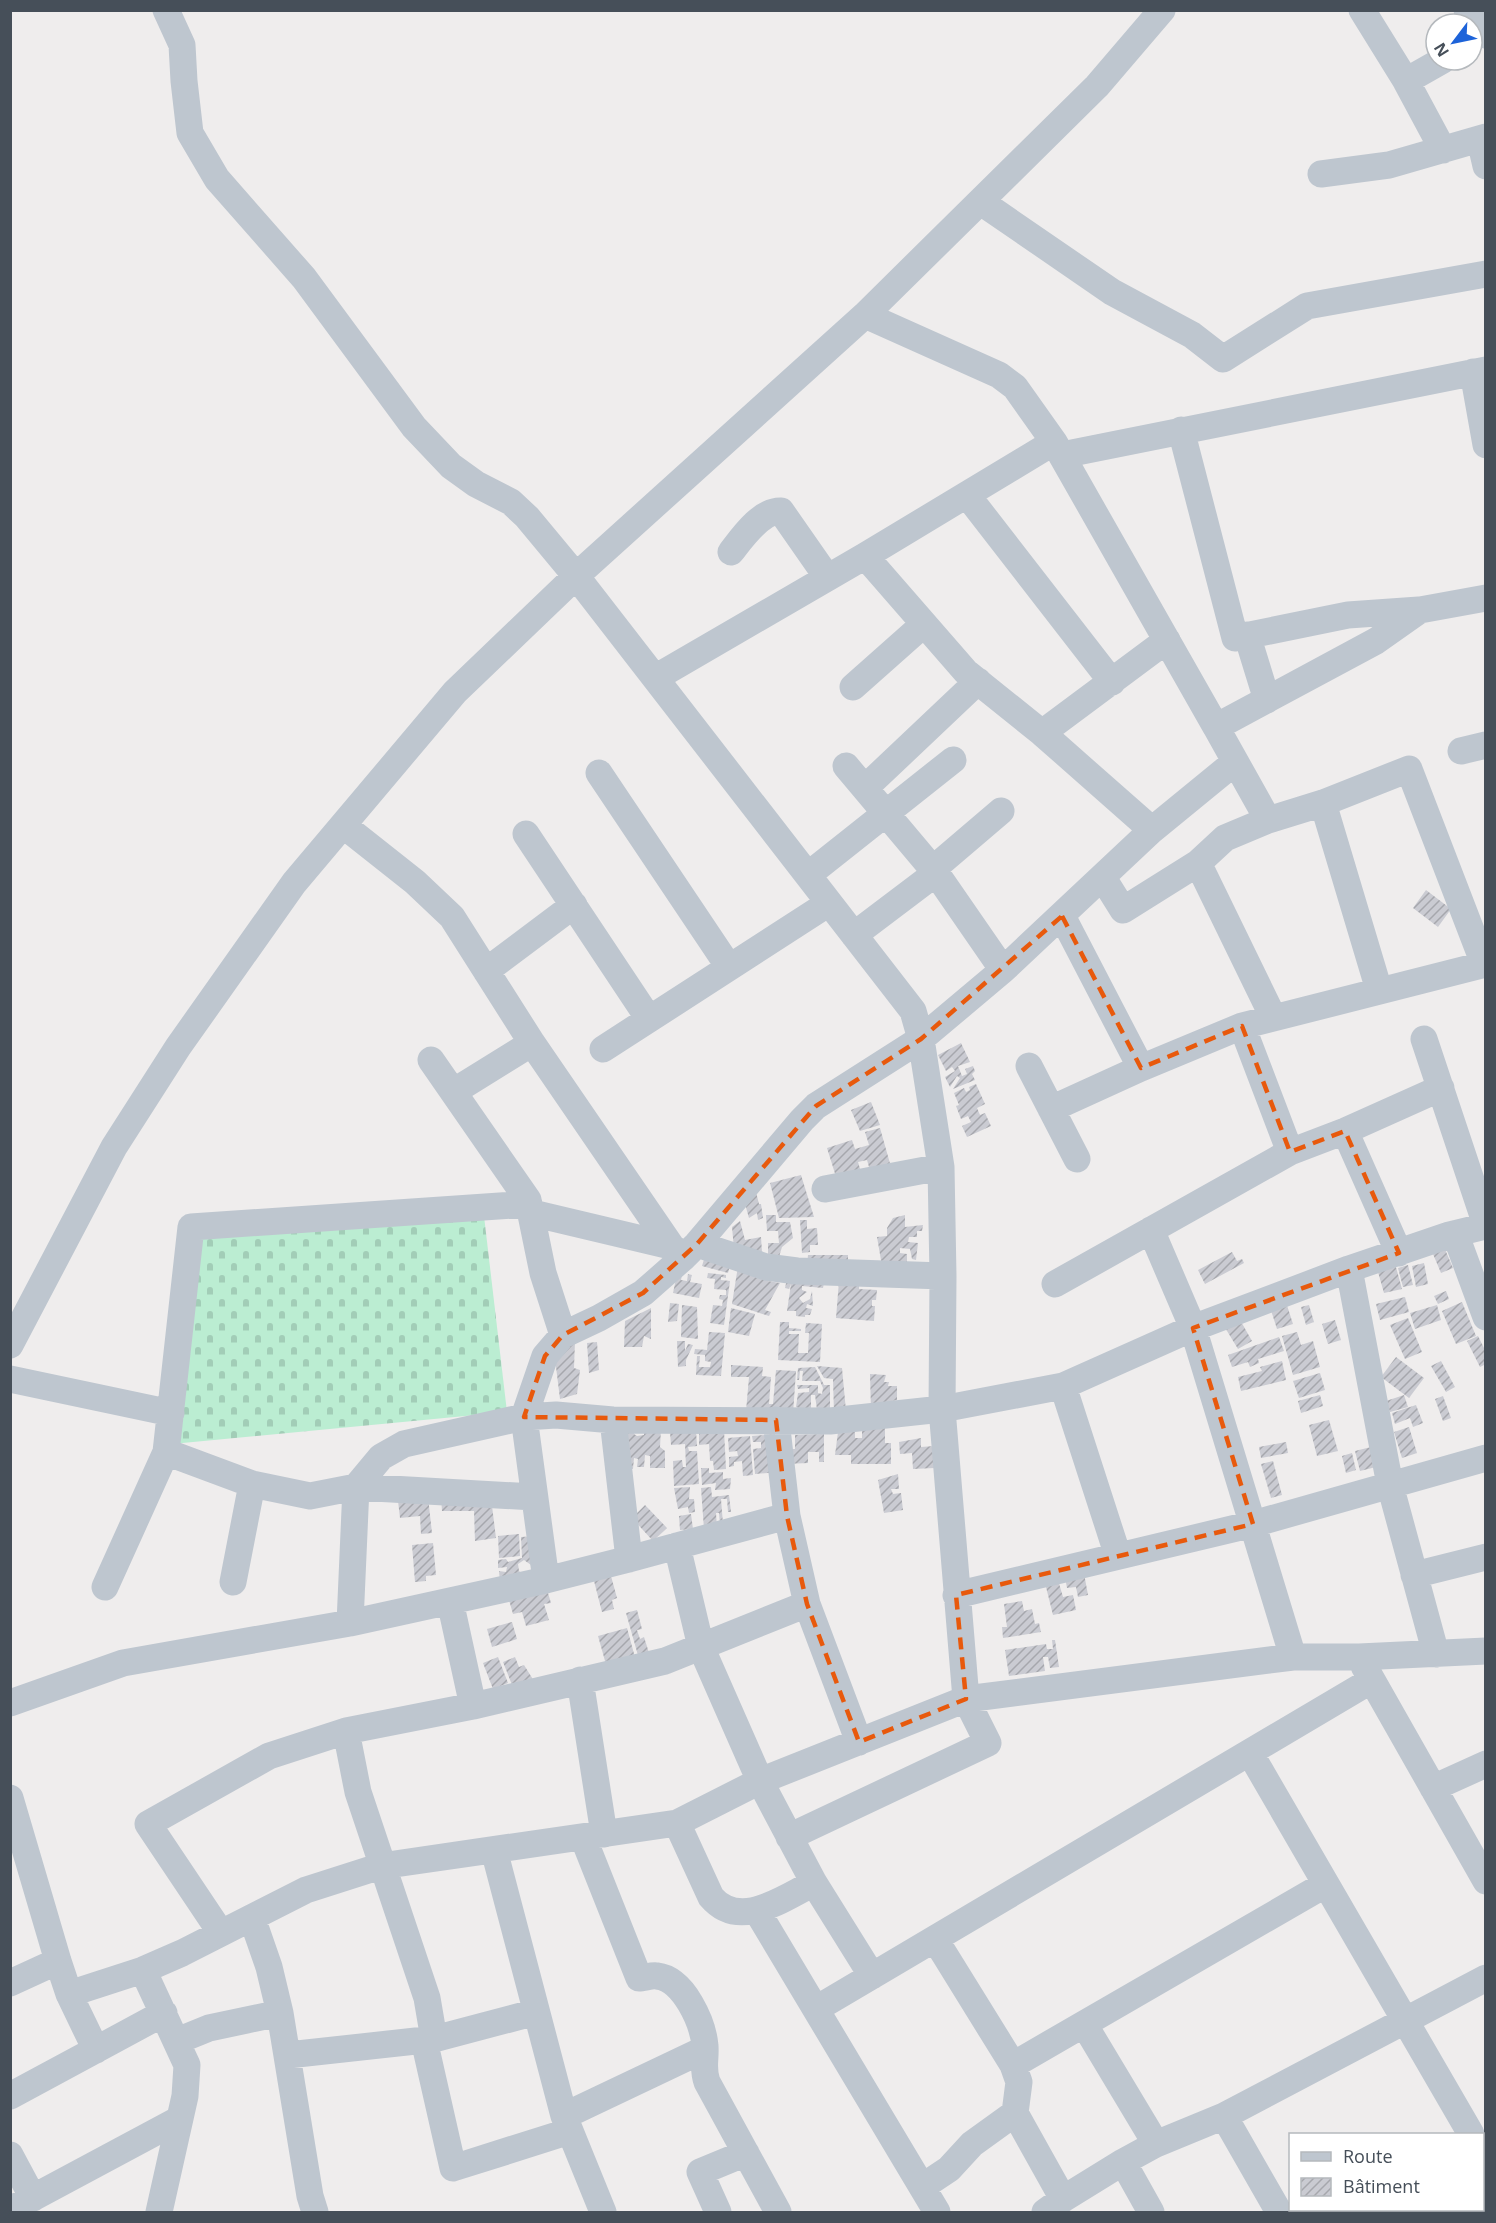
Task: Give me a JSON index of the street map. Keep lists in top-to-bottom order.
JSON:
{
  "legend": ["Route", "Bâtiment"],
  "north": "bottom left"
}
